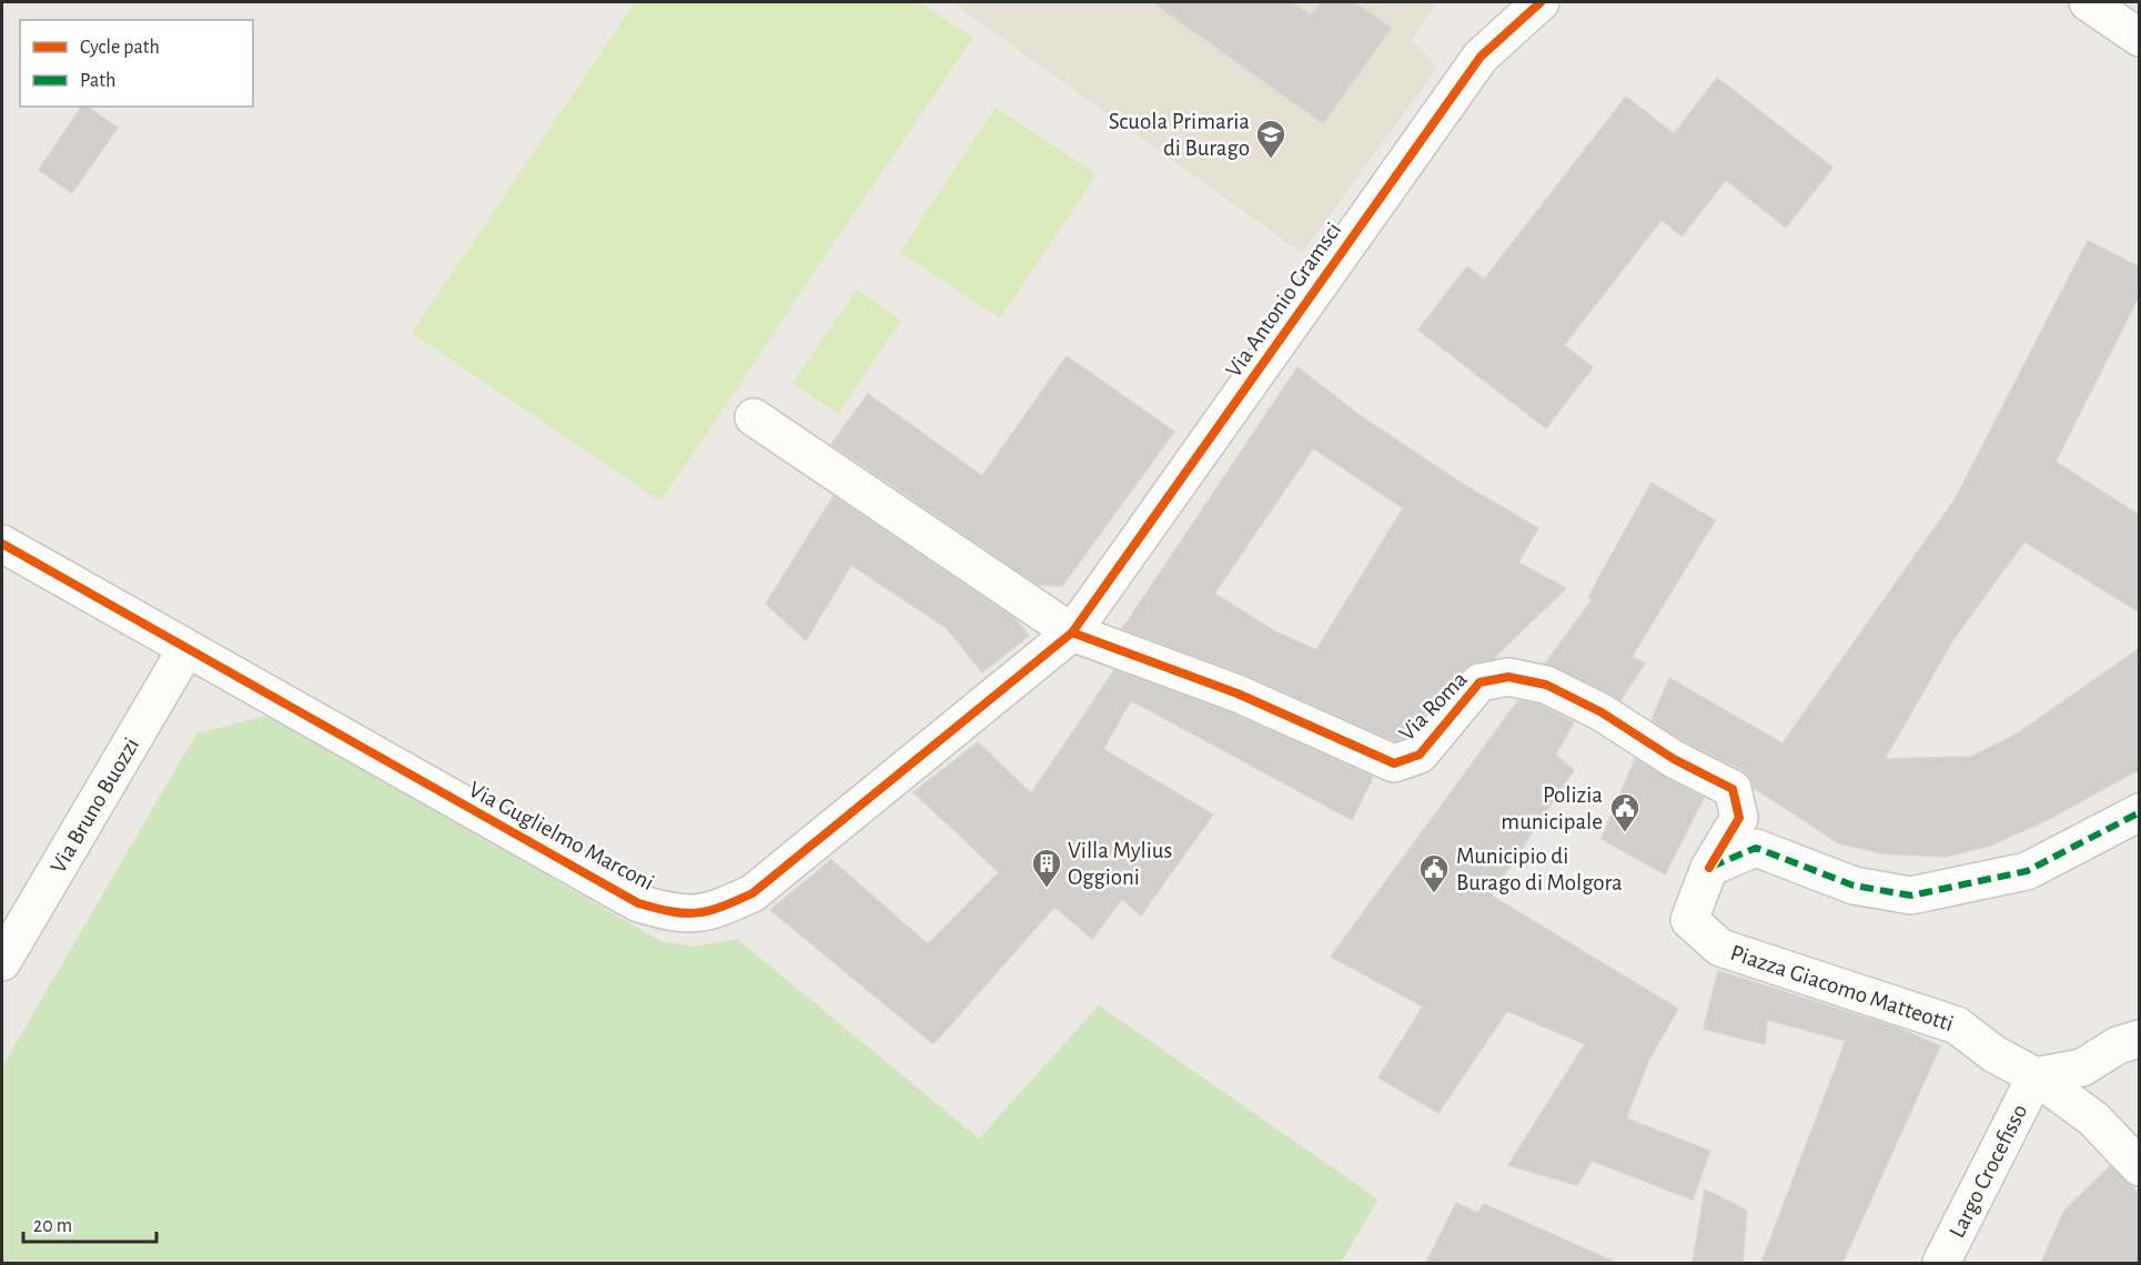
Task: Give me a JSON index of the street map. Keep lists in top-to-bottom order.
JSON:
{
  "streets": {
    "street": [
      "Via Antonio Gramsci",
      "Via Roma",
      "Via Bruno Buozzi",
      "Via Guglielmo Marconi",
      "Piazza Giacomo Matteotti",
      "Largo Crocefisso"
    ]
  },
  "crossings": [
    ["Via Antonio Gramsci", "Via Roma"],
    ["Via Antonio Gramsci", "Via Guglielmo Marconi"],
    ["Via Roma", "Via Guglielmo Marconi"],
    ["Via Roma", "Piazza Giacomo Matteotti"],
    ["Via Bruno Buozzi", "Via Guglielmo Marconi"],
    ["Piazza Giacomo Matteotti", "Largo Crocefisso"]
  ],
  "places": {
    "school or university": ["Scuola Primaria di Burago"],
    "public building": ["Polizia municipale", "Municipio di Burago di Molgora"],
    "building": ["Villa Mylius Oggioni"]
  },
  "legend": ["Cycle path", "Path"],
  "scale_bar": "20 m"
}
